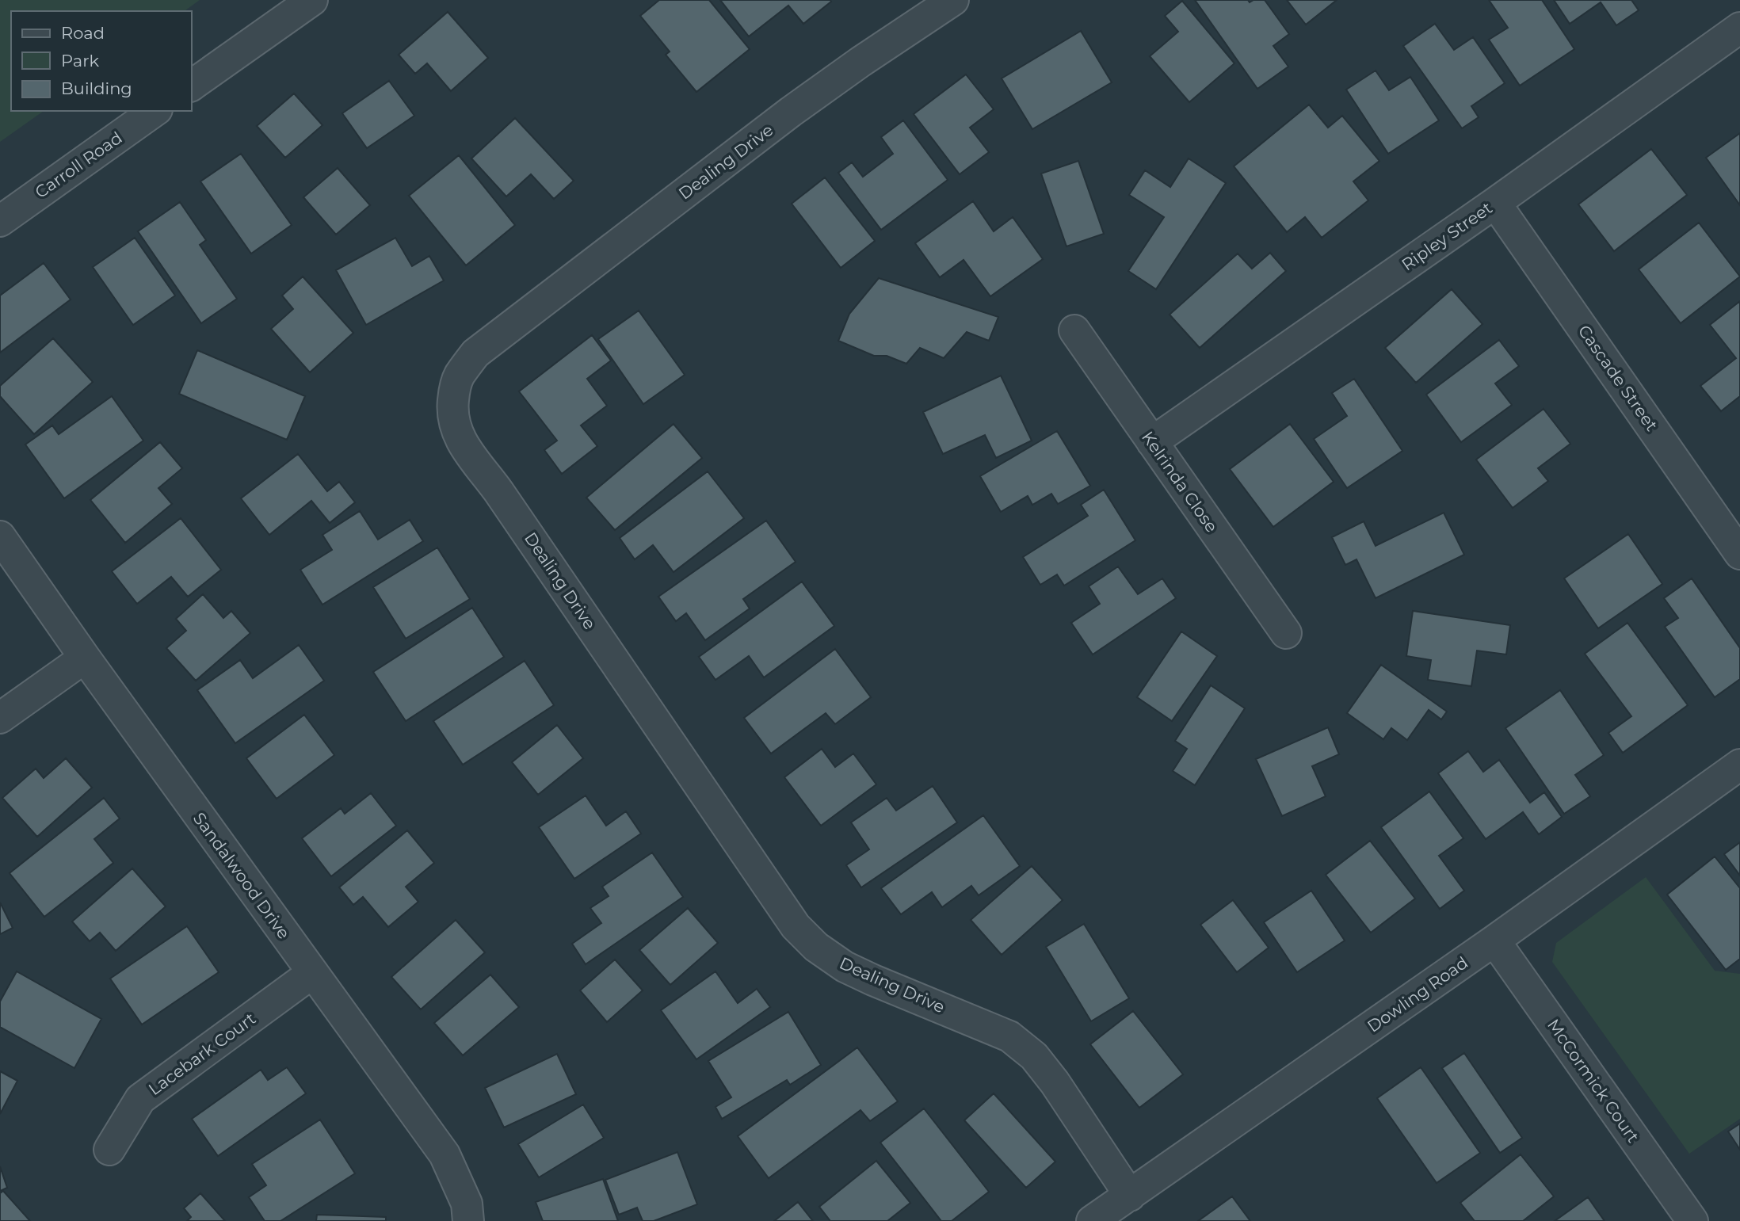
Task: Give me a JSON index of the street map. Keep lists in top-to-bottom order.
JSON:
{
  "streets": {
    "street": [
      "Dealing Drive",
      "Carroll Road",
      "Ripley Street",
      "Cascade Street",
      "Kelrinda Close",
      "Sandalwood Drive",
      "Dowling Road",
      "Lacebark Court",
      "McCormick Court"
    ]
  },
  "crossings": [
    ["Dealing Drive", "Dowling Road"],
    ["Ripley Street", "Cascade Street"],
    ["Ripley Street", "Kelrinda Close"],
    ["Sandalwood Drive", "Lacebark Court"],
    ["Dowling Road", "McCormick Court"]
  ],
  "legend": ["Road", "Park", "Building"]
}
